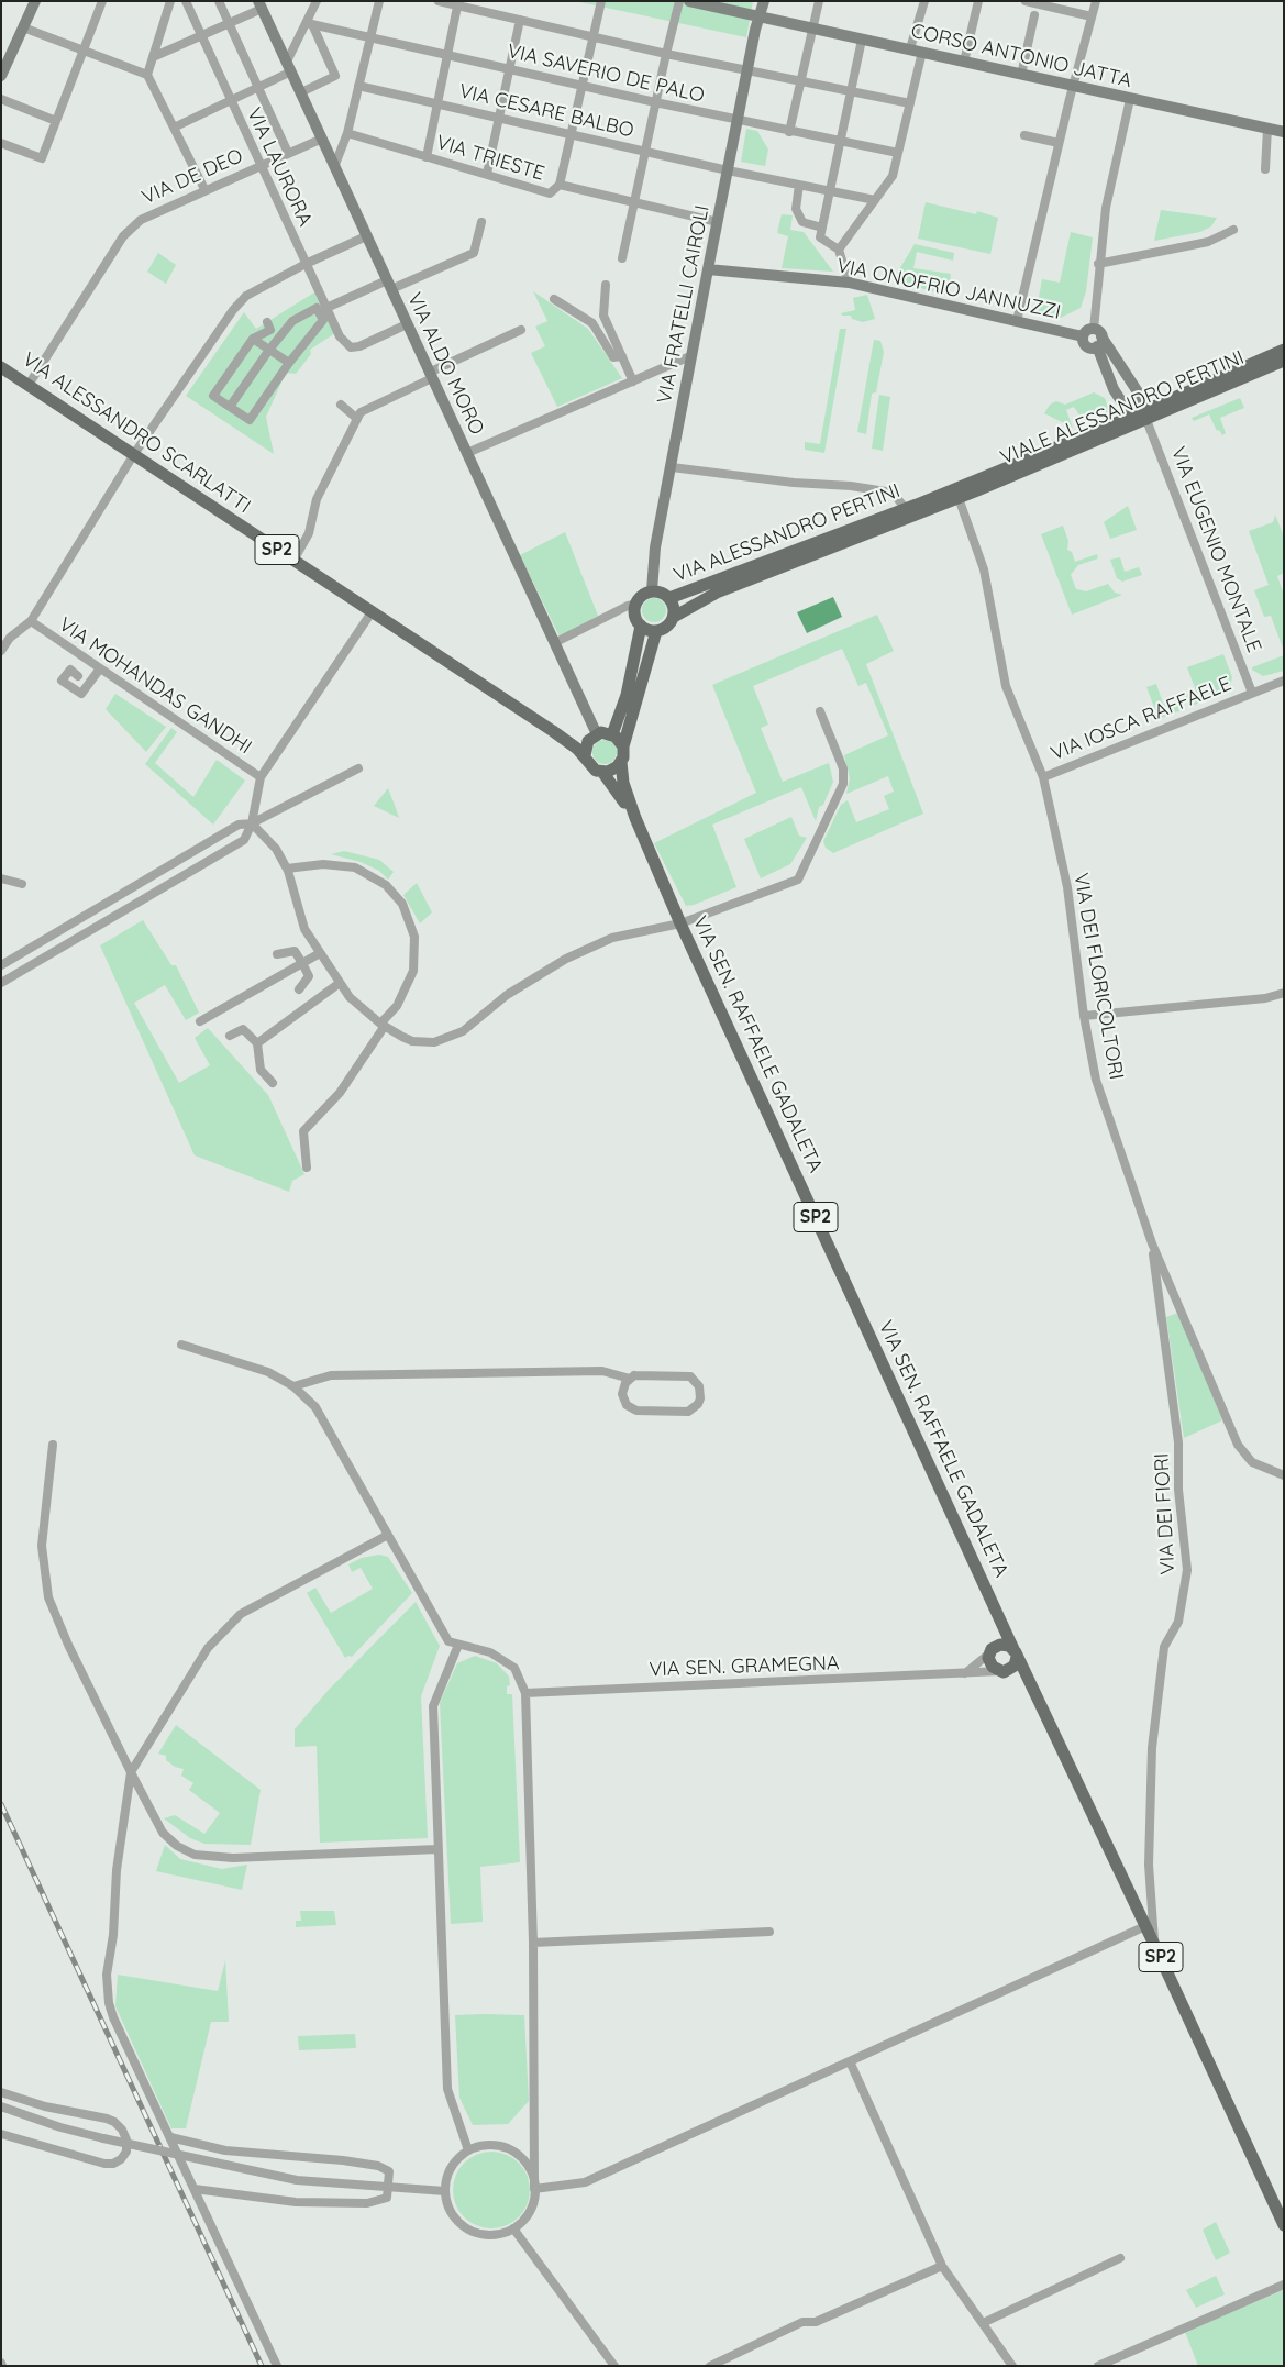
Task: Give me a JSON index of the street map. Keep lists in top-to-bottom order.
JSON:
{
  "streets": {
    "main road": [
      "CORSO ANTONIO JATTA",
      "VIA ONOFRIO JANNUZZI",
      "VIA FRATELLI CAIROLI",
      "VIA ALDO MORO",
      "VIALE ALESSANDRO PERTINI",
      "VIA ALESSANDRO SCARLATTI",
      "VIA ALESSANDRO PERTINI",
      "SP2",
      "VIA SEN. RAFFAELE GADALETA"
    ],
    "street": [
      "VIA SAVERIO DE PALO",
      "VIA CESARE BALBO",
      "VIA TRIESTE",
      "VIA LAURORA",
      "VIA DE DEO",
      "VIA EUGENIO MONTALE",
      "VIA MOHANDAS GANDHI",
      "VIA IOSCA RAFFAELE",
      "VIA DEI FLORICOLTORI",
      "VIA DEI FIORI",
      "VIA SEN. GRAMEGNA"
    ]
  },
  "crossings": [
    ["CORSO ANTONIO JATTA", "VIA FRATELLI CAIROLI"],
    ["VIA SAVERIO DE PALO", "VIA FRATELLI CAIROLI"],
    ["VIA CESARE BALBO", "VIA FRATELLI CAIROLI"],
    ["VIA TRIESTE", "VIA FRATELLI CAIROLI"],
    ["VIA LAURORA", "VIA DE DEO"],
    ["VIA LAURORA", "VIA ALDO MORO"],
    ["VIA DE DEO", "VIA ALDO MORO"],
    ["VIA DE DEO", "VIA ALESSANDRO SCARLATTI"],
    ["VIA ONOFRIO JANNUZZI", "VIA FRATELLI CAIROLI"],
    ["VIA FRATELLI CAIROLI", "VIA ALESSANDRO PERTINI"],
    ["VIA ALDO MORO", "VIA ALESSANDRO SCARLATTI"],
    ["VIA ALDO MORO", "VIA SEN. RAFFAELE GADALETA"],
    ["VIALE ALESSANDRO PERTINI", "VIA EUGENIO MONTALE"],
    ["VIA ALESSANDRO SCARLATTI", "VIA SEN. RAFFAELE GADALETA"],
    ["VIA EUGENIO MONTALE", "VIA IOSCA RAFFAELE"],
    ["VIA IOSCA RAFFAELE", "VIA DEI FLORICOLTORI"],
    ["VIA DEI FLORICOLTORI", "VIA DEI FIORI"],
    ["VIA SEN. RAFFAELE GADALETA", "VIA DEI FIORI"],
    ["VIA SEN. RAFFAELE GADALETA", "VIA SEN. GRAMEGNA"]
  ]
}
